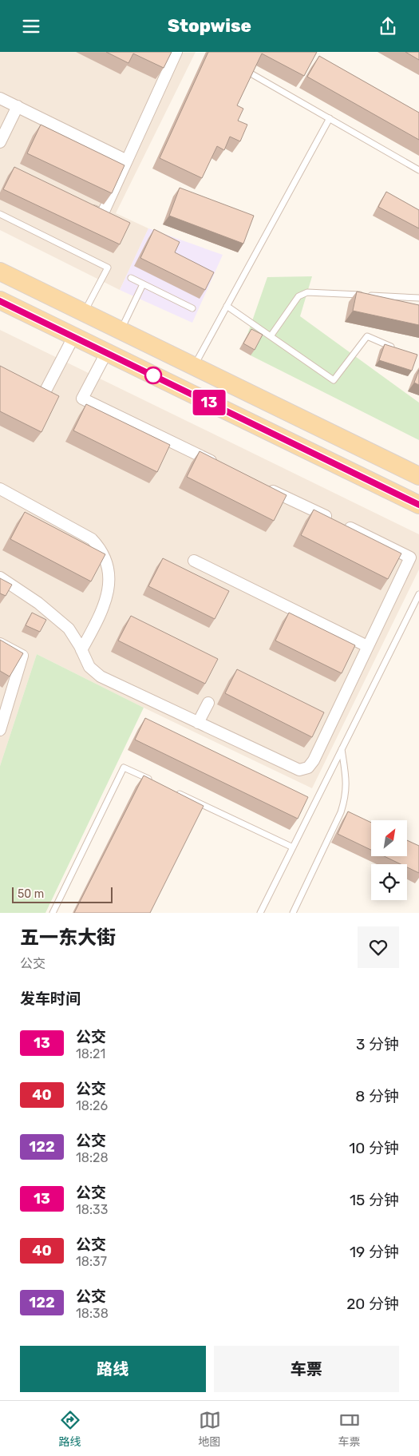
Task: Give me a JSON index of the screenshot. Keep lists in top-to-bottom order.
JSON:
{
  "lines": ["bus line 13"],
  "scale_bar": "50 m",
  "north": "top right",
  "page": {
    "header": "Stopwise",
    "on_map": "13",
    "scale": "50 m",
    "heading": [
      ["五一东大街", "公交"],
      "发车时间"
    ],
    "list": [
      {
        "mark": "13",
        "name": "公交",
        "note": "18:21",
        "value": "3 分钟"
      },
      {
        "mark": "40",
        "name": "公交",
        "note": "18:26",
        "value": "8 分钟"
      },
      {
        "mark": "122",
        "name": "公交",
        "note": "18:28",
        "value": "10 分钟"
      },
      {
        "mark": "13",
        "name": "公交",
        "note": "18:33",
        "value": "15 分钟"
      },
      {
        "mark": "40",
        "name": "公交",
        "note": "18:37",
        "value": "19 分钟"
      },
      {
        "mark": "122",
        "name": "公交",
        "note": "18:38",
        "value": "20 分钟"
      }
    ],
    "buttons": ["路线", "车票"],
    "tabs": ["路线", "地图", "车票"]
  }
}
